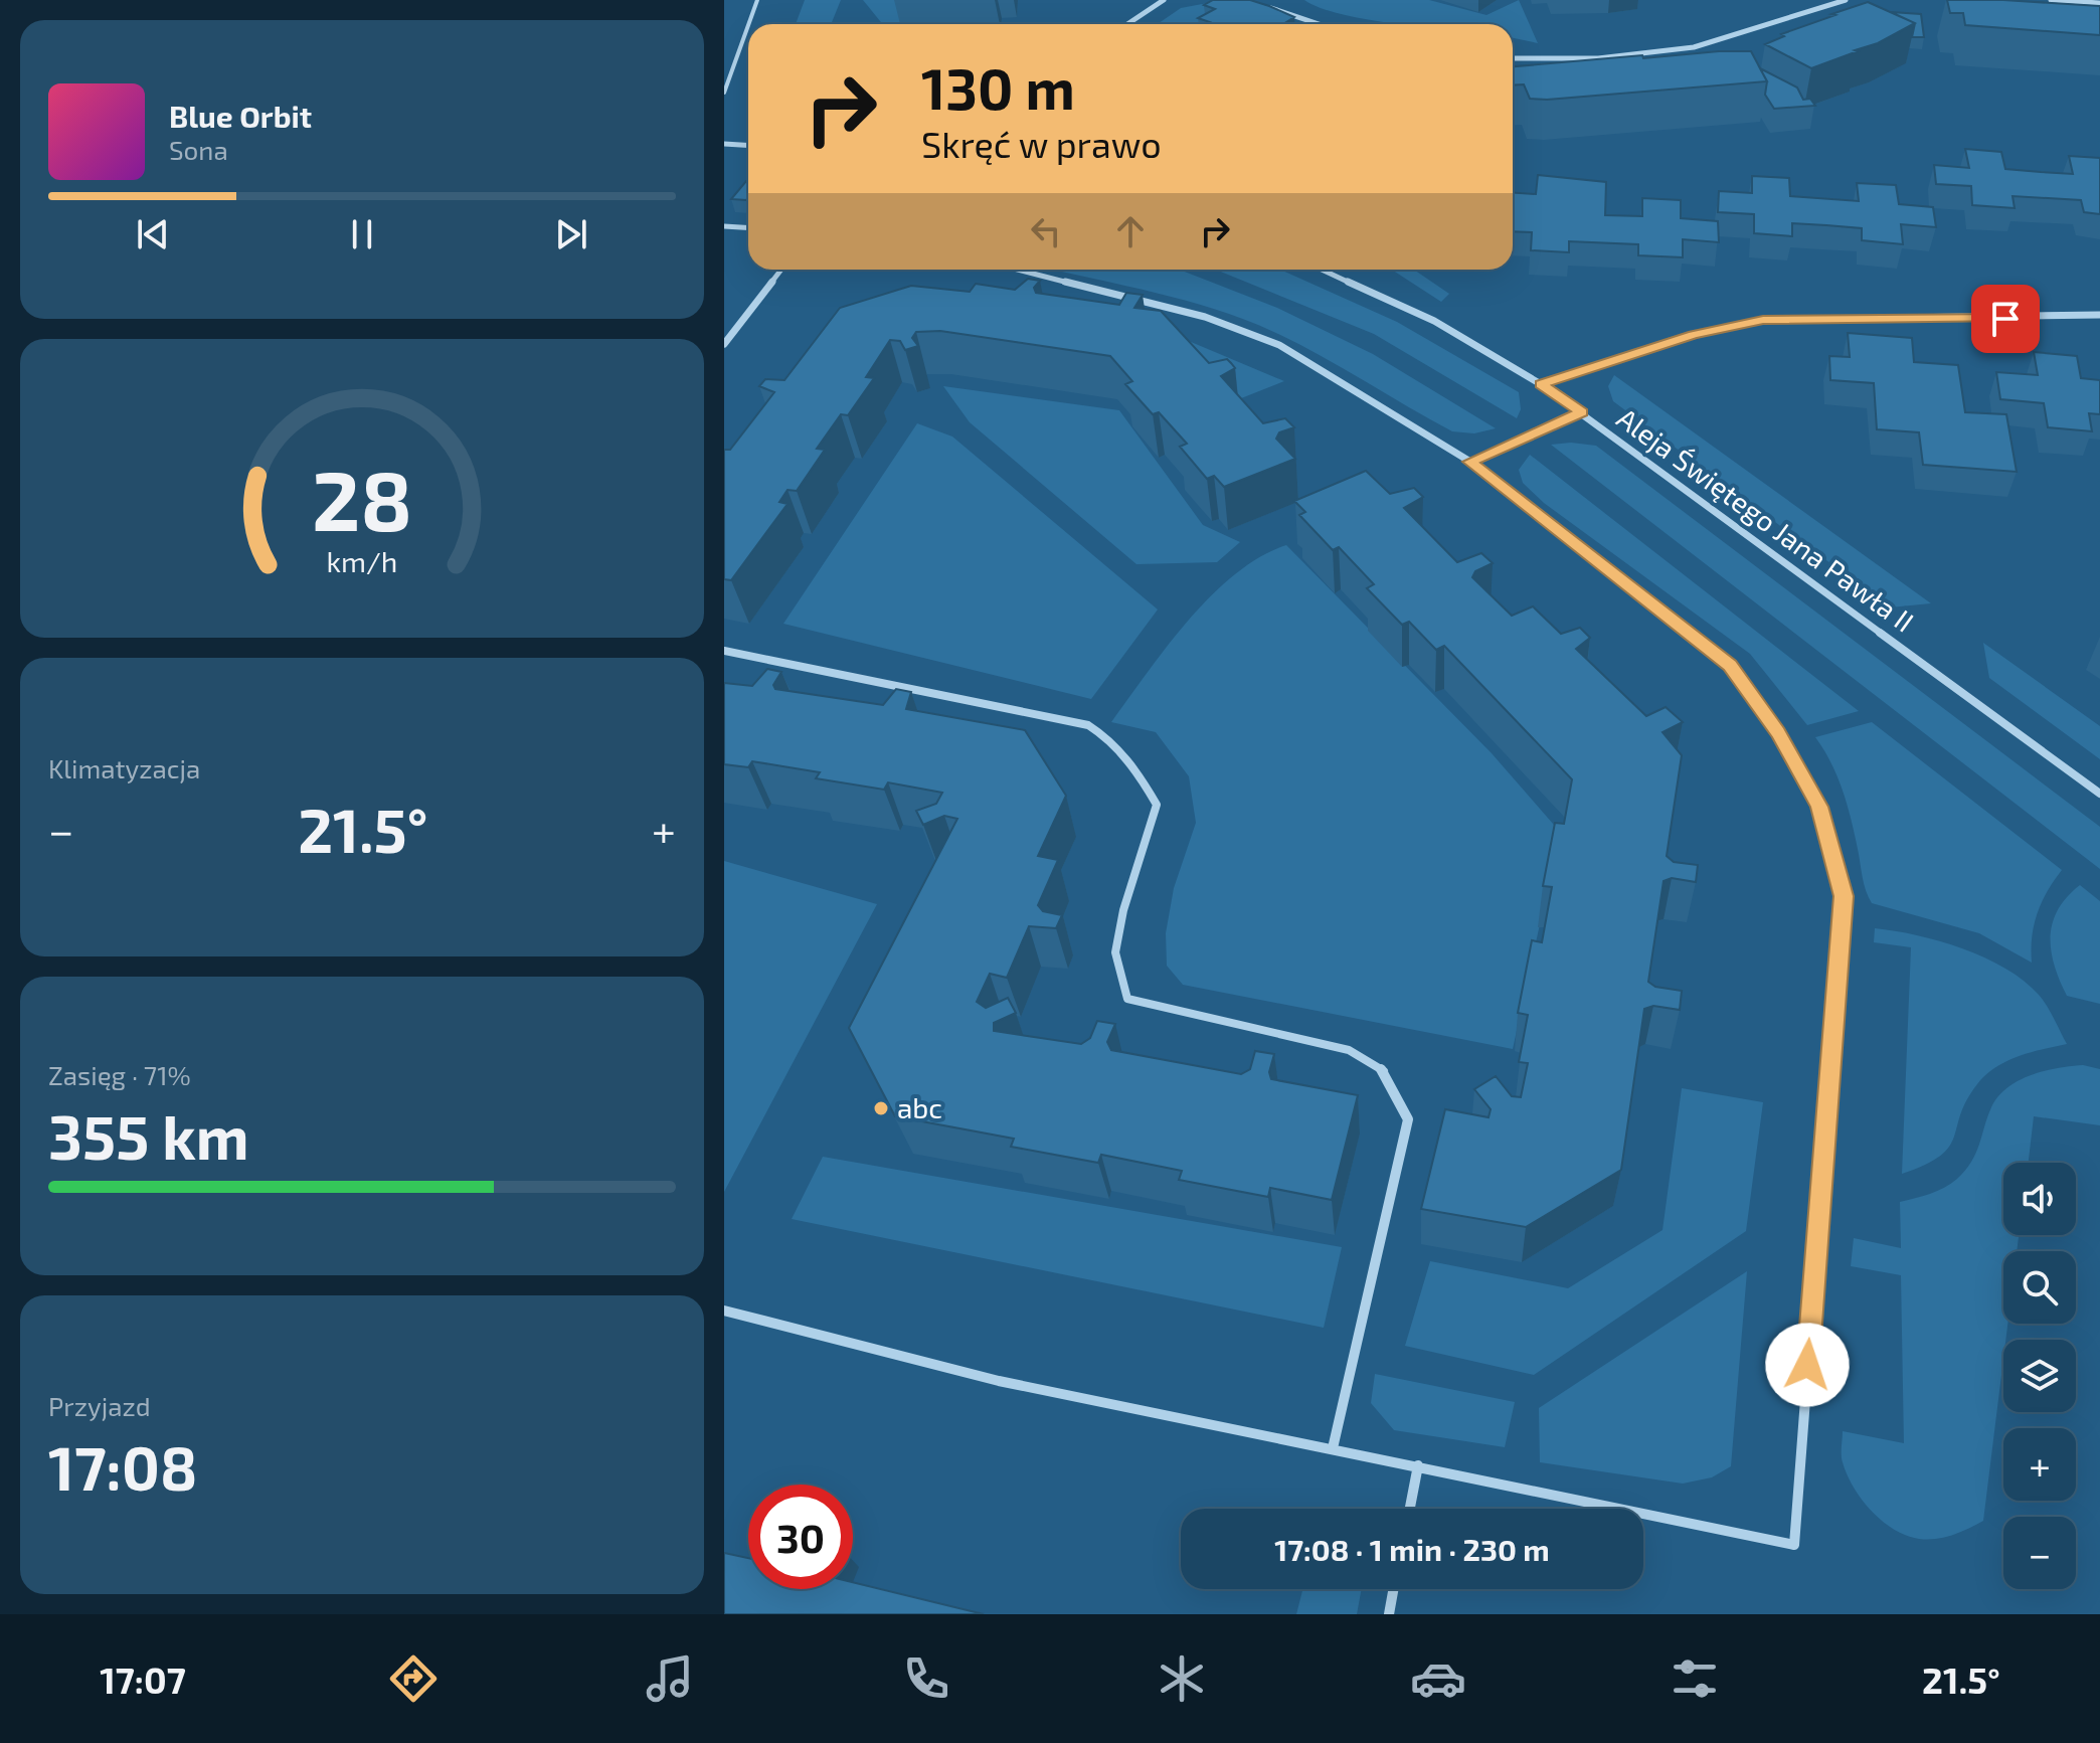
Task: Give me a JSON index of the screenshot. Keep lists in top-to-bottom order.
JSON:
{
  "streets": {
    "street": ["Aleja Świętego Jana Pawła II"]
  },
  "places": ["abc"],
  "page": {
    "turn": ["130 m", "Skręć w prawo"],
    "song": ["Blue Orbit", "Sona"],
    "tile": [
      "Klimatyzacja",
      ["Zasięg · 71%", "355 km"],
      ["Przyjazd", "17:08"]
    ],
    "heat": ["−", "21.5°", "+"],
    "map_buttons": ["+", "−"],
    "limit": "30",
    "trip": "17:08 · 1 min · 230 m",
    "tabs": ["17:07", "21.5°"],
    "gauge": ["28", "km/h"]
  }
}
